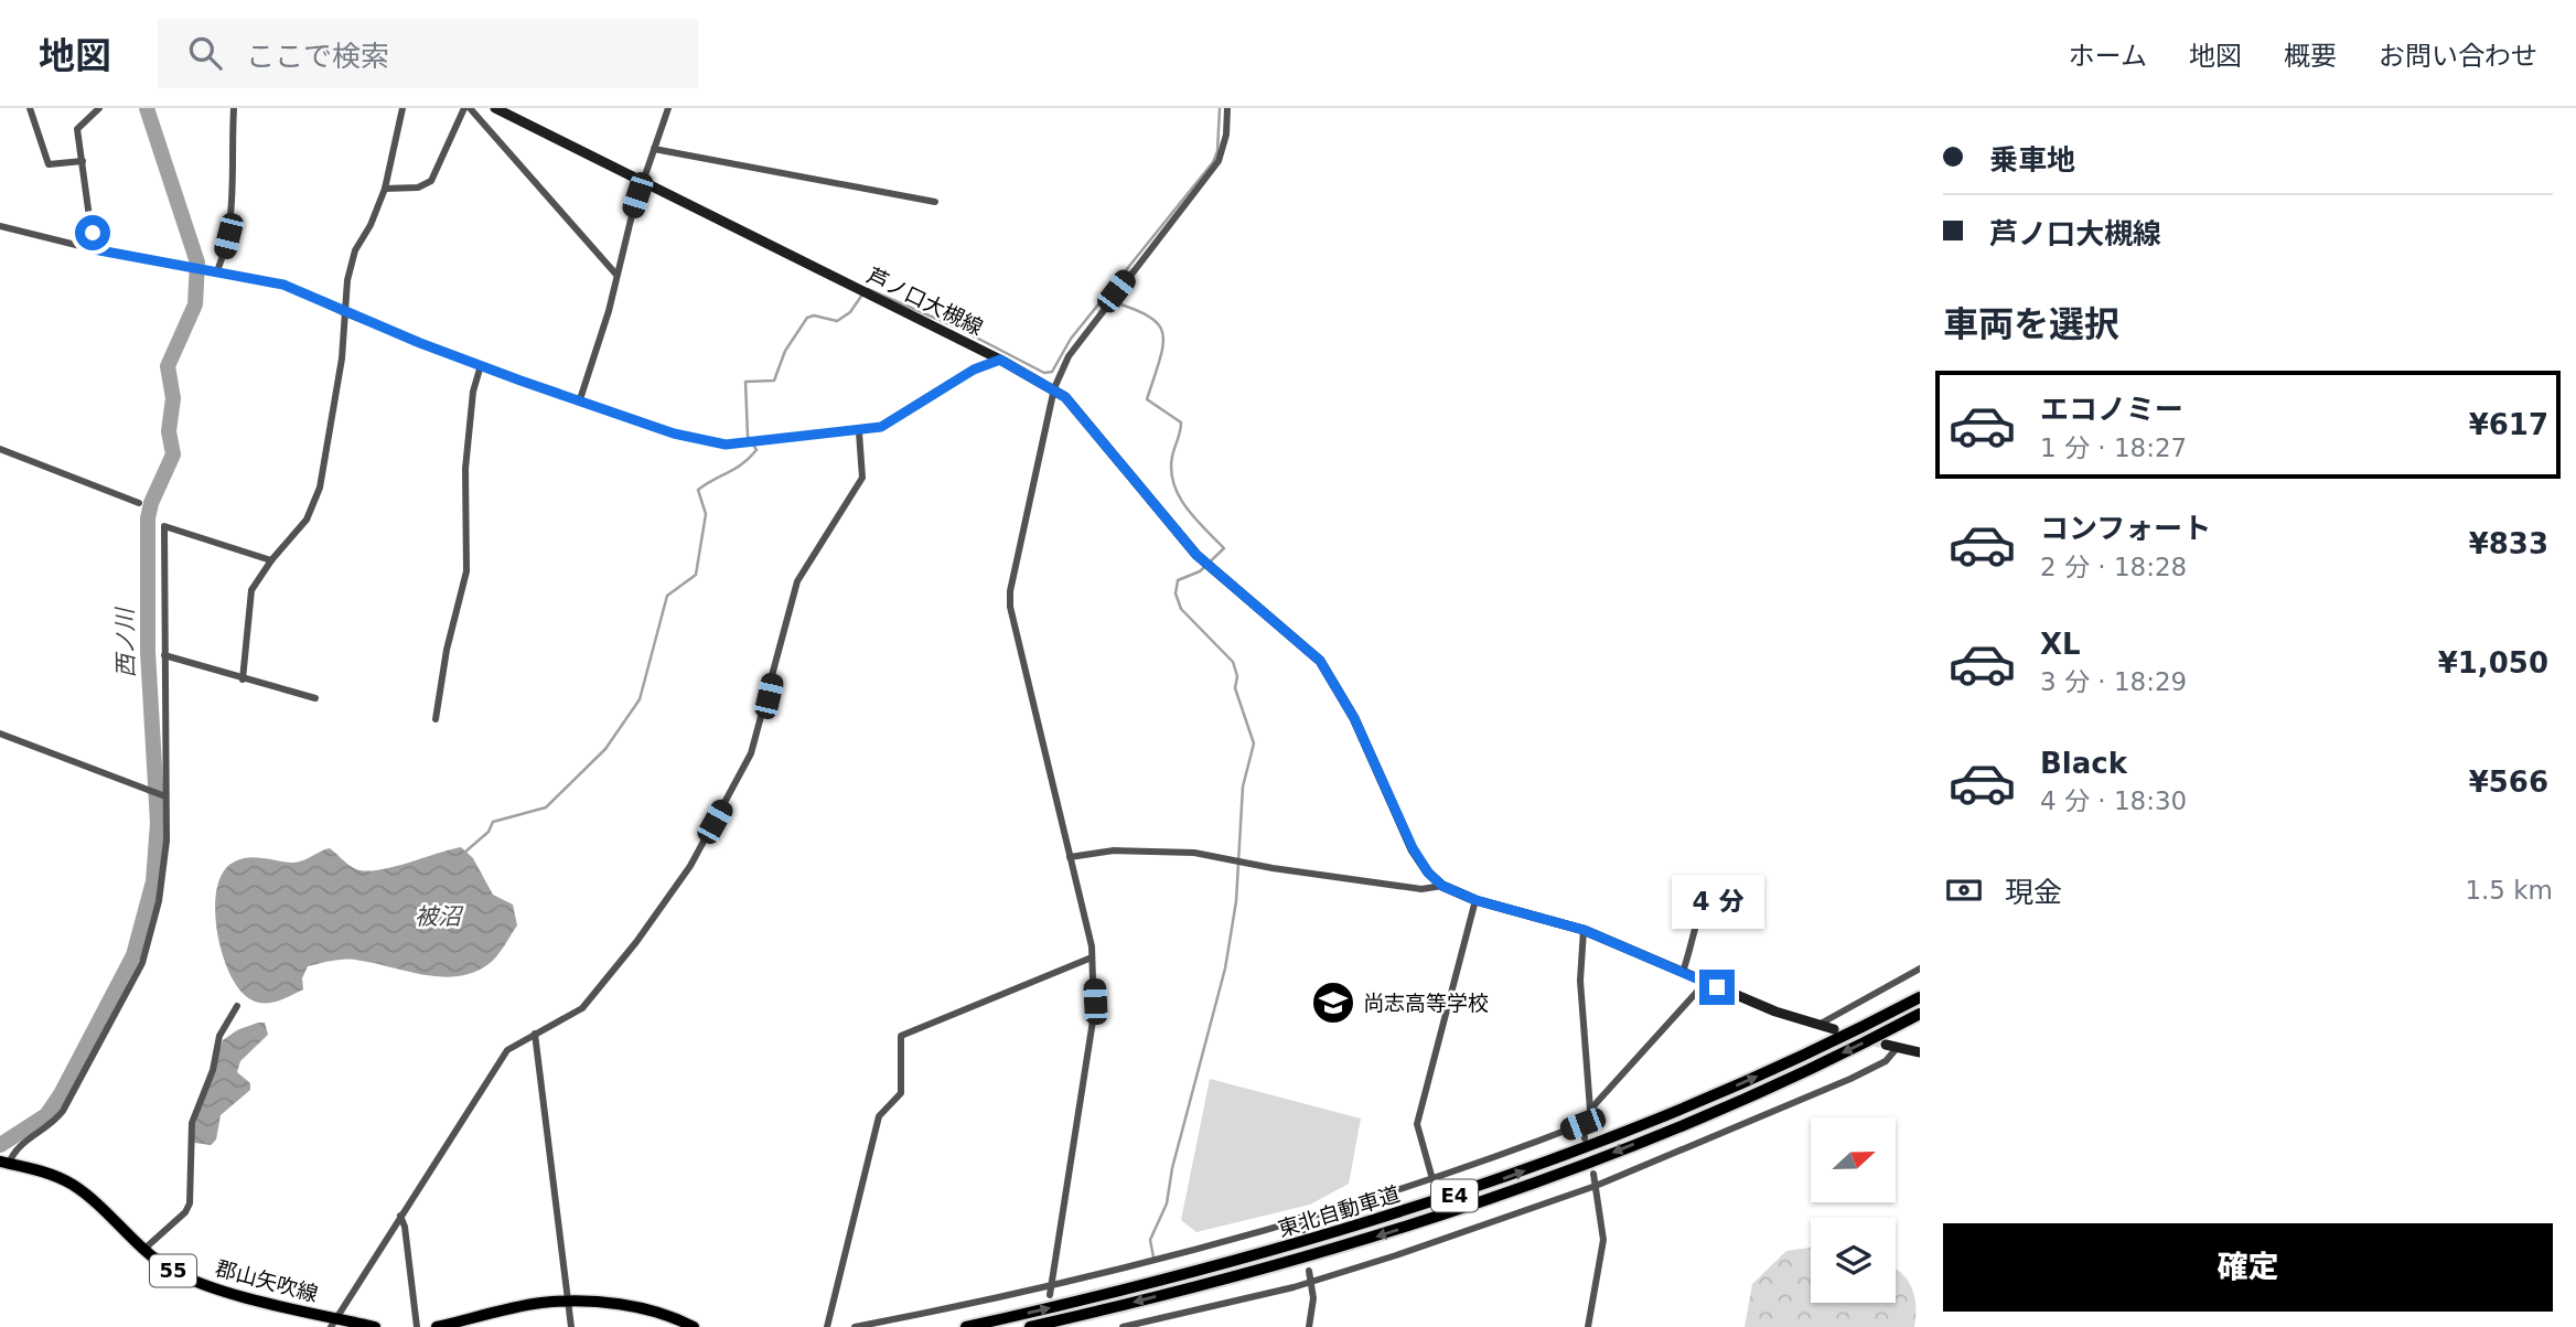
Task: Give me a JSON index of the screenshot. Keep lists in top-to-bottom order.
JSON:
{
  "streets": {
    "highway": ["E4", "東北自動車道"],
    "main road": ["芦ノ口大槻線", "55", "郡山矢吹線"]
  },
  "water": ["西ノ川", "被沼"],
  "places": {
    "school or university": ["尚志高等学校"]
  },
  "north": "right",
  "page": {
    "header": "地図",
    "search": "ここで検索",
    "nav": [
      "ホーム",
      "地図",
      "概要",
      "お問い合わせ"
    ],
    "banner": ["乗車地", "芦ノ口大槻線"],
    "heading": "車両を選択",
    "list": [
      {
        "name": "エコノミー",
        "note": "1 分 · 18:27",
        "value": "¥617"
      },
      {
        "name": "コンフォート",
        "note": "2 分 · 18:28",
        "value": "¥833"
      },
      {
        "name": "XL",
        "note": "3 分 · 18:29",
        "value": "¥1,050"
      },
      {
        "name": "Black",
        "note": "4 分 · 18:30",
        "value": "¥566"
      }
    ],
    "pay": ["現金", "1.5 km"],
    "bubble": "4 分",
    "buttons": "確定"
  }
}
